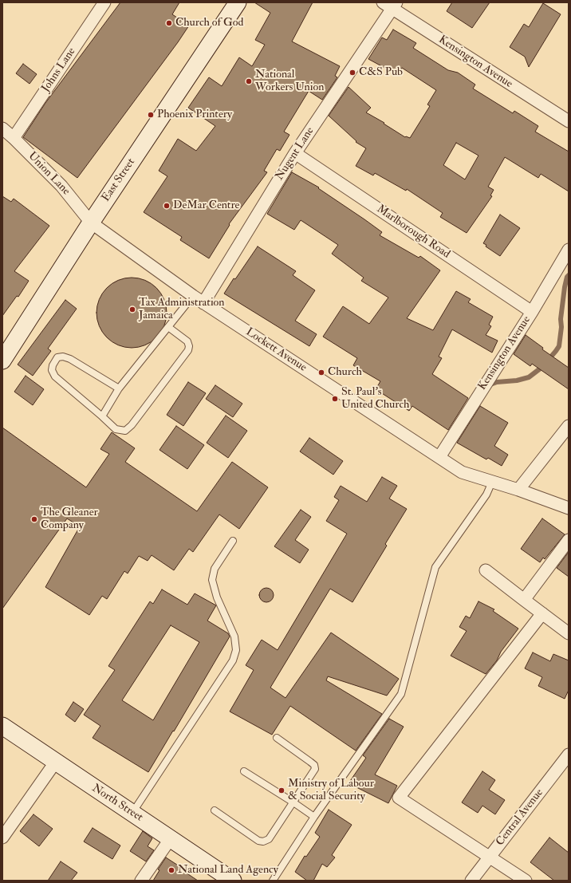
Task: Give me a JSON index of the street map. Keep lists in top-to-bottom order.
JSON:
{
  "streets": {
    "main road": ["East Street", "North Street"],
    "street": [
      "Kensington Avenue",
      "Johns Lane",
      "Nugent Lane",
      "Union Lane",
      "Marlborough Road",
      "Lockett Avenue",
      "Central Avenue"
    ]
  },
  "crossings": [
    ["Kensington Avenue", "Nugent Lane"],
    ["Kensington Avenue", "Marlborough Road"],
    ["Kensington Avenue", "Lockett Avenue"],
    ["Johns Lane", "Union Lane"],
    ["Nugent Lane", "Marlborough Road"],
    ["Nugent Lane", "Lockett Avenue"],
    ["Union Lane", "East Street"],
    ["Union Lane", "Lockett Avenue"],
    ["East Street", "Lockett Avenue"]
  ],
  "places": [
    "Church of God",
    "C&S Pub",
    "National Workers Union",
    "Phoenix Printery",
    "DeMar Centre",
    "Tax Administration Jamaica",
    "Church",
    "St. Paul's United Church",
    "The Gleaner Company",
    "Ministry of Labour & Social Security",
    "National Land Agency"
  ]
}
